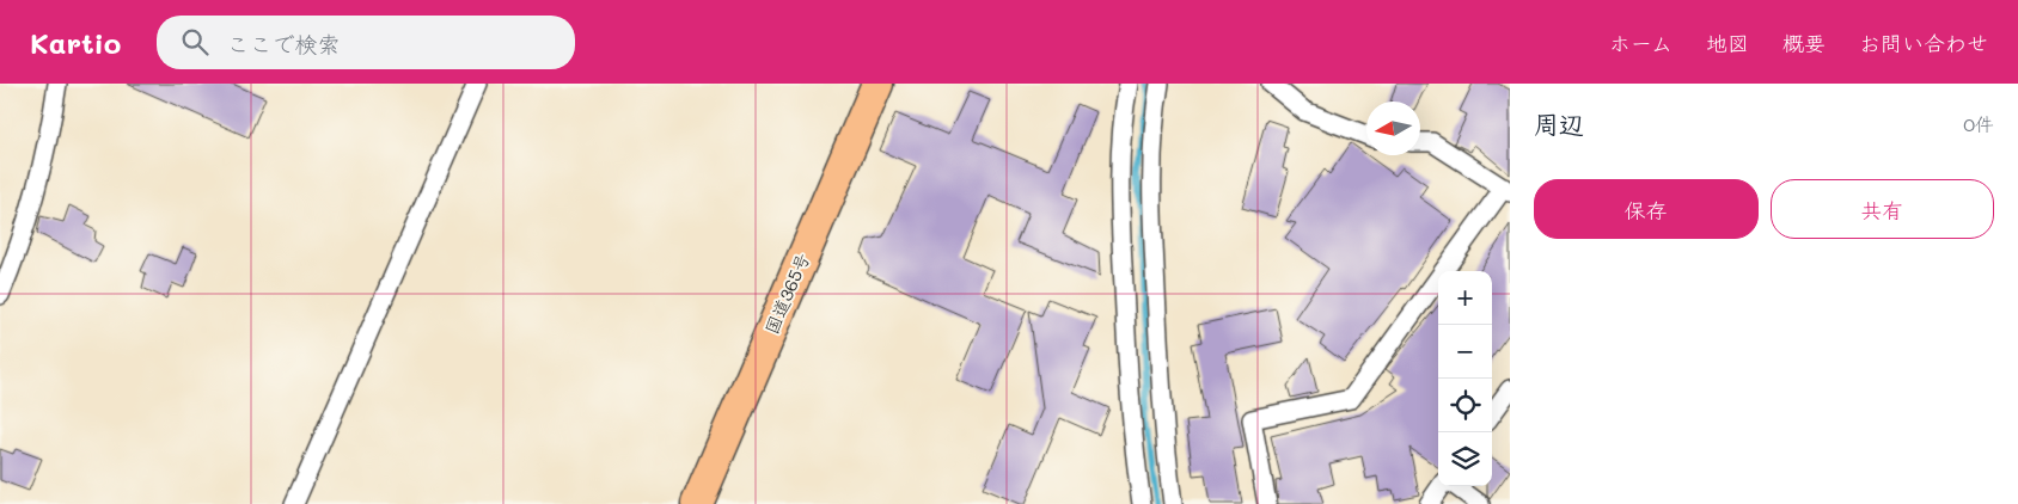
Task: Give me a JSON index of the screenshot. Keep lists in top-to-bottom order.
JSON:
{
  "streets": {
    "highway": ["国道365号"]
  },
  "north": "left",
  "page": {
    "header": "Kartio",
    "search": "ここで検索",
    "nav": [
      "ホーム",
      "地図",
      "概要",
      "お問い合わせ"
    ],
    "heading": ["周辺", "0件"],
    "buttons": ["保存", "共有"],
    "map_buttons": ["+", "−"]
  }
}
